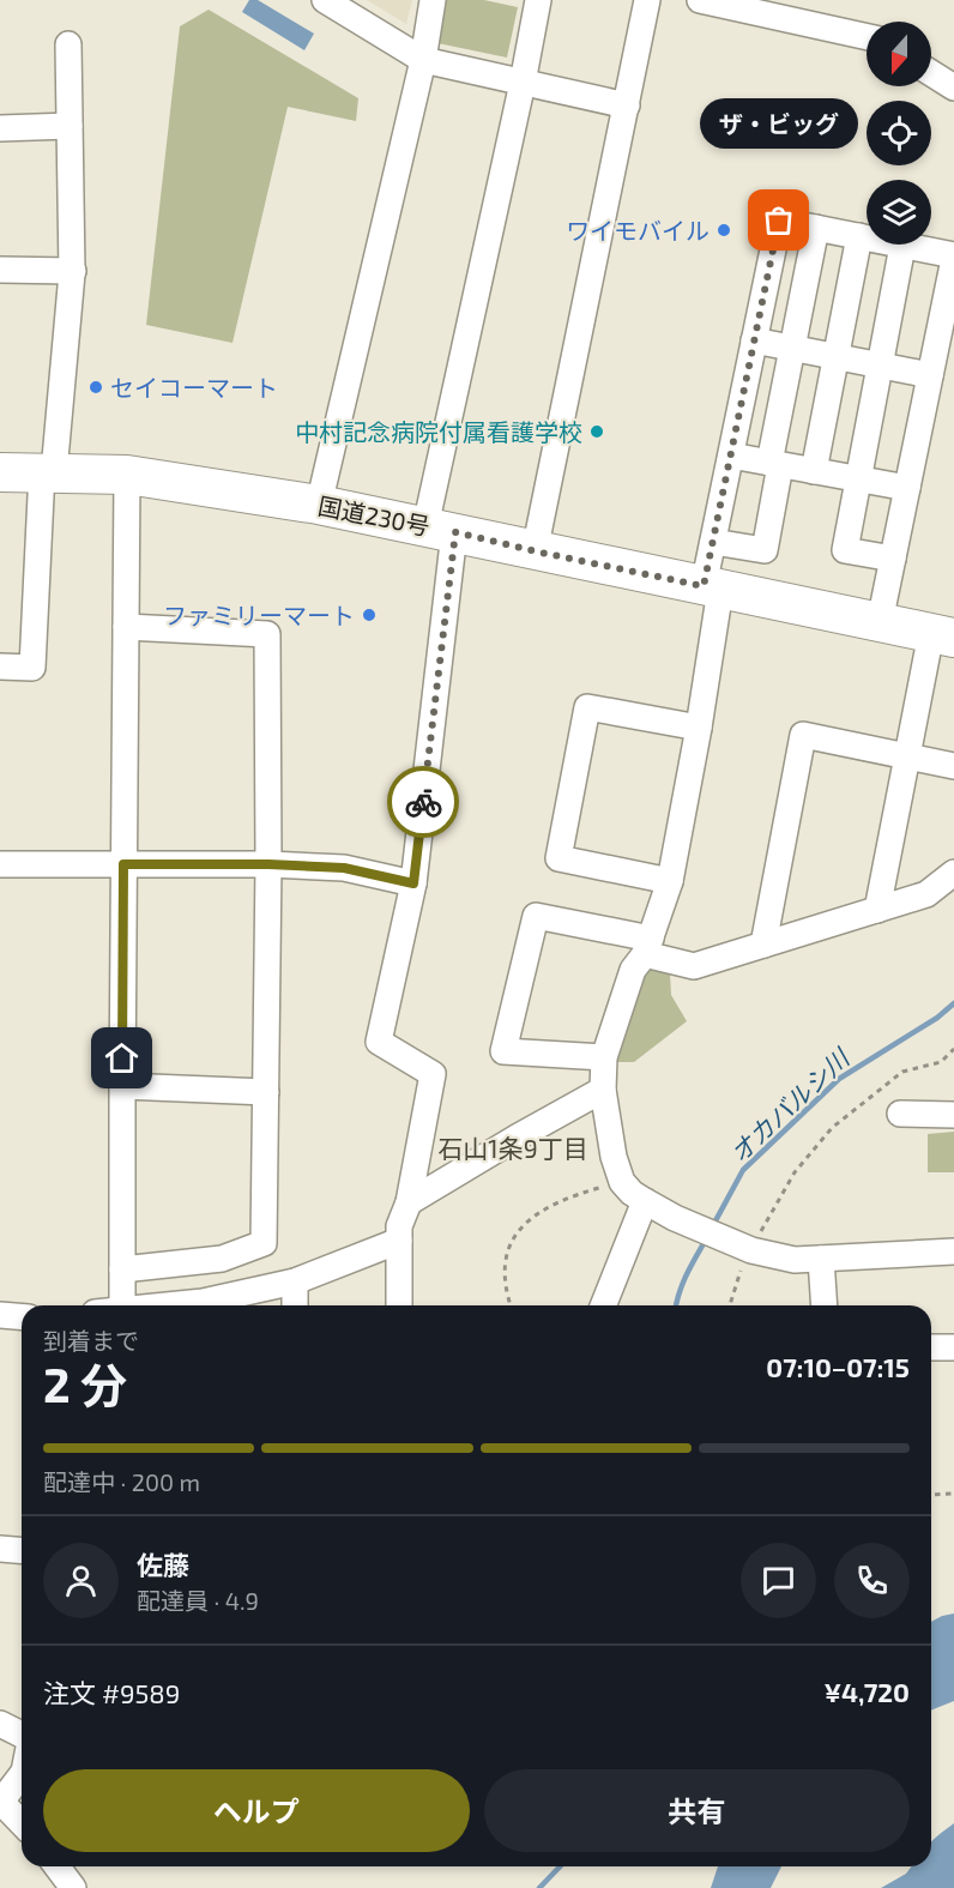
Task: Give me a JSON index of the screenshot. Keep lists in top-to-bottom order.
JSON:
{
  "streets": {
    "highway": ["国道230号"]
  },
  "districts": ["石山1条9丁目"],
  "water": ["オカバルシ川"],
  "places": [
    "ザ・ビッグ",
    "ワイモバイル",
    "セイコーマート",
    "中村記念病院付属看護学校",
    "ファミリーマート"
  ],
  "north": "bottom",
  "page": {
    "bubble": "ザ・ビッグ",
    "heading": ["2 分", "到着まで", "07:10–07:15"],
    "panel": [
      "佐藤",
      "配達員 · 4.9",
      "注文 #9589",
      "¥4,720"
    ],
    "bar": "配達中 · 200 m",
    "buttons": ["ヘルプ", "共有"]
  }
}
